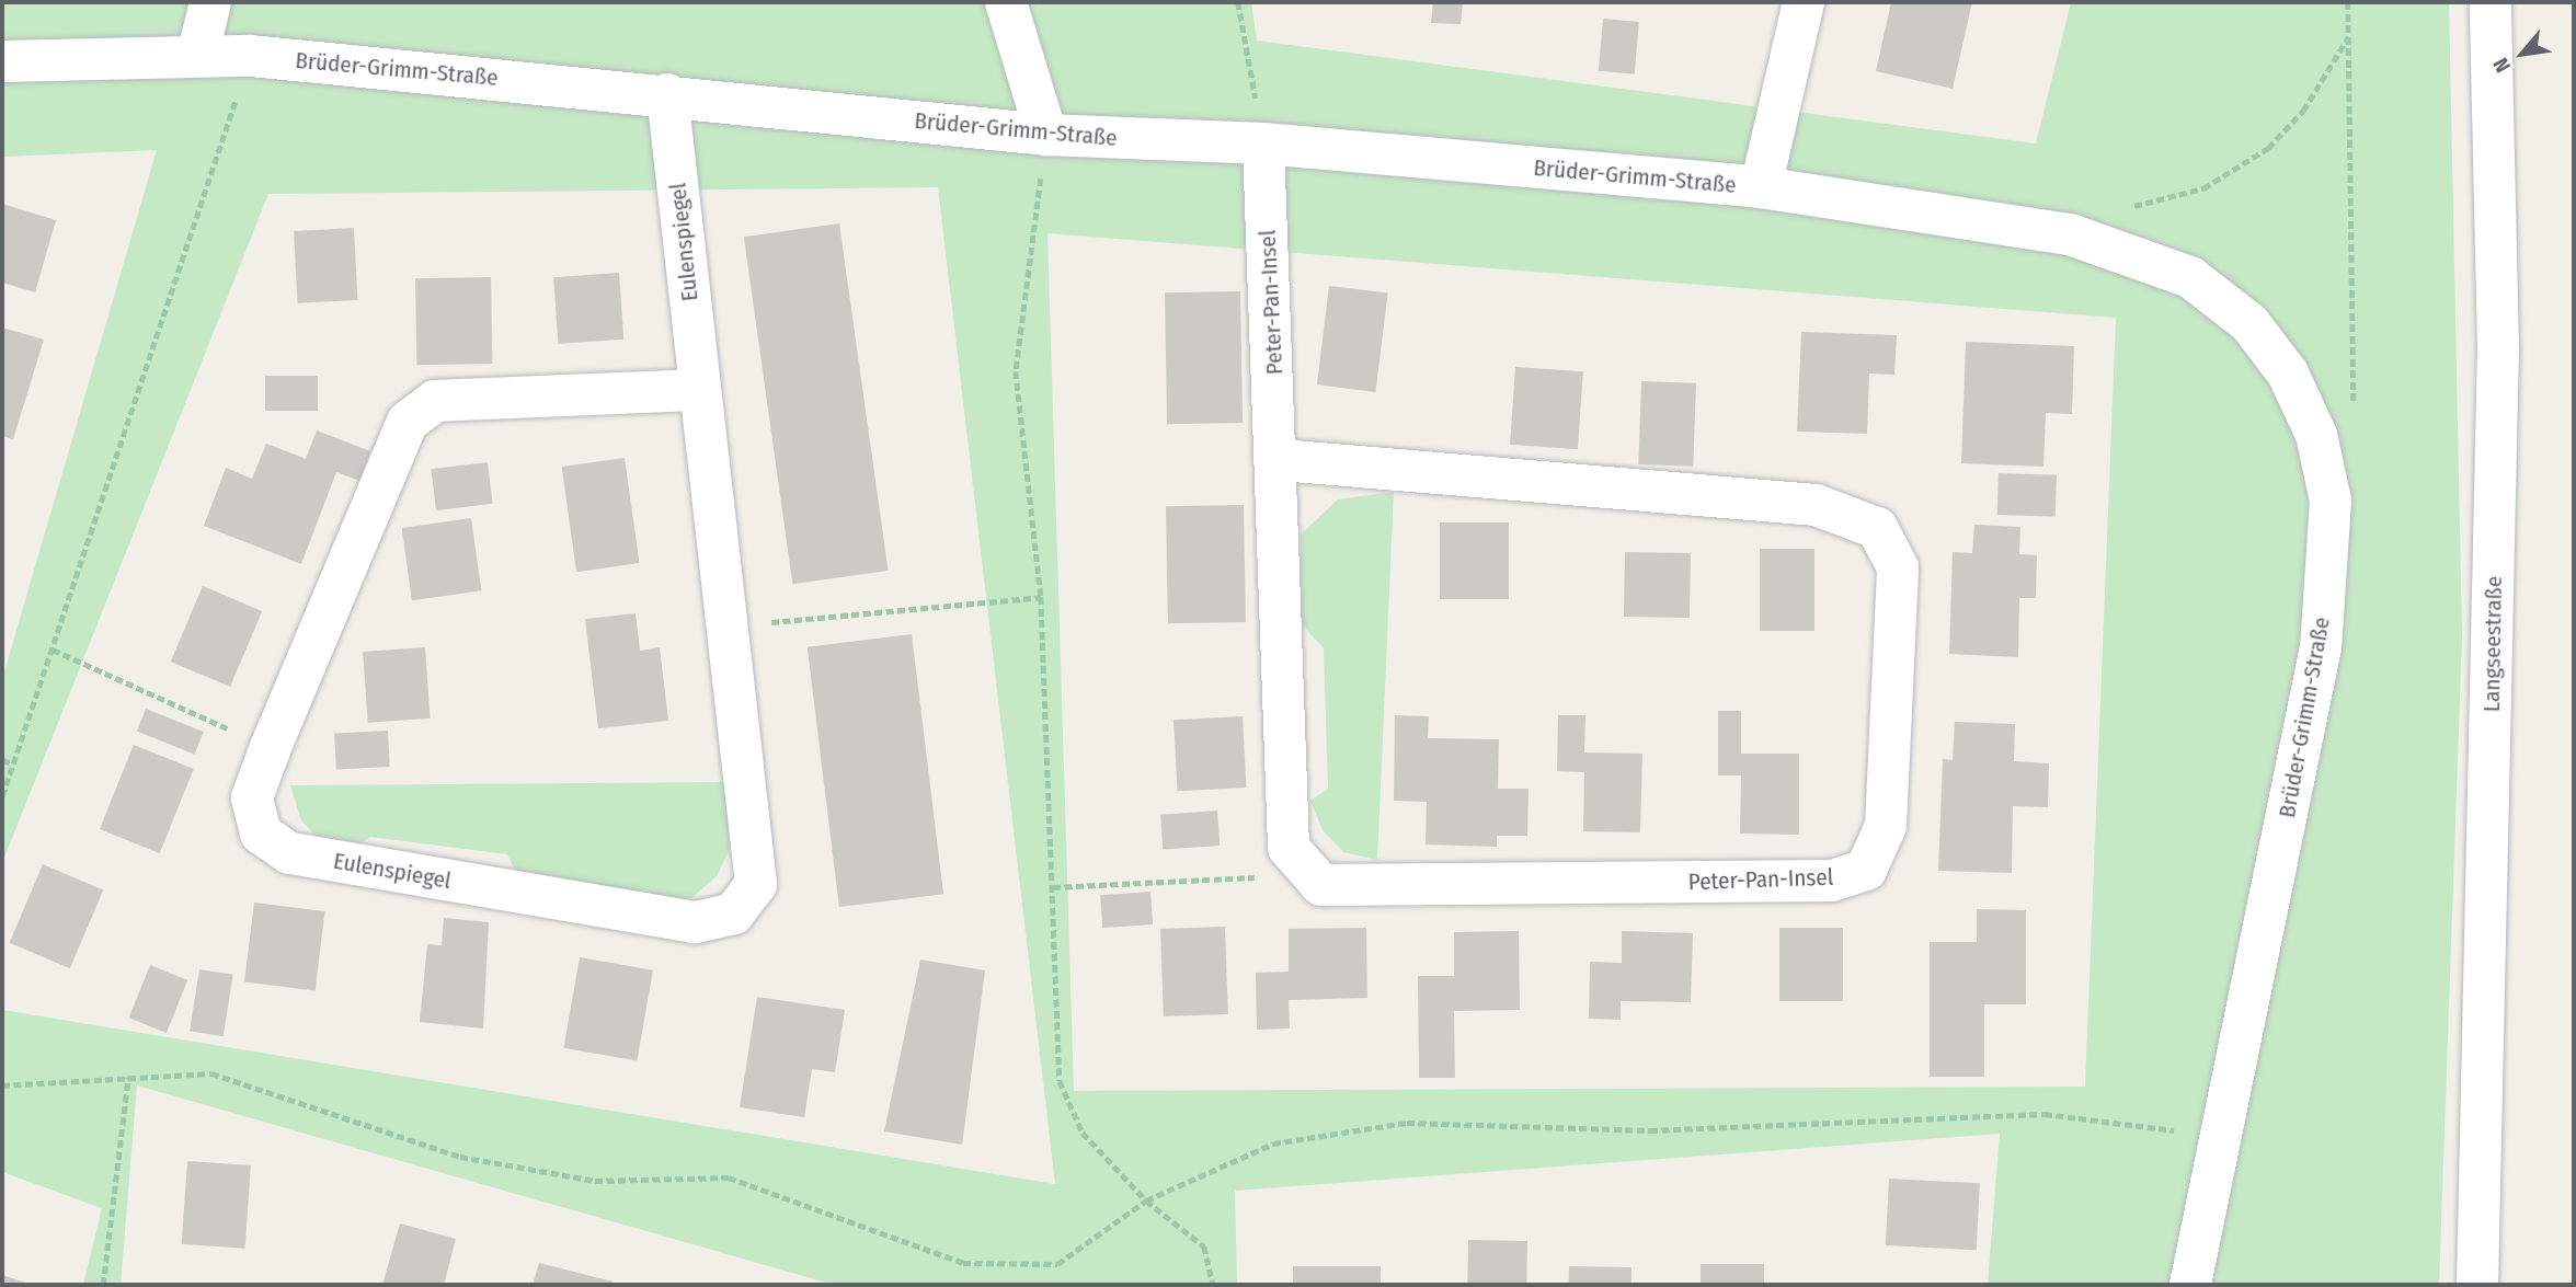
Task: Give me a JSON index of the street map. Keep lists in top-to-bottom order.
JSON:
{
  "streets": {
    "street": [
      "Brüder-Grimm-Straße",
      "Eulenspiegel",
      "Peter-Pan-Insel",
      "Langseestraße"
    ]
  },
  "crossings": [
    ["Brüder-Grimm-Straße", "Eulenspiegel"],
    ["Brüder-Grimm-Straße", "Peter-Pan-Insel"]
  ],
  "north": "bottom left"
}
